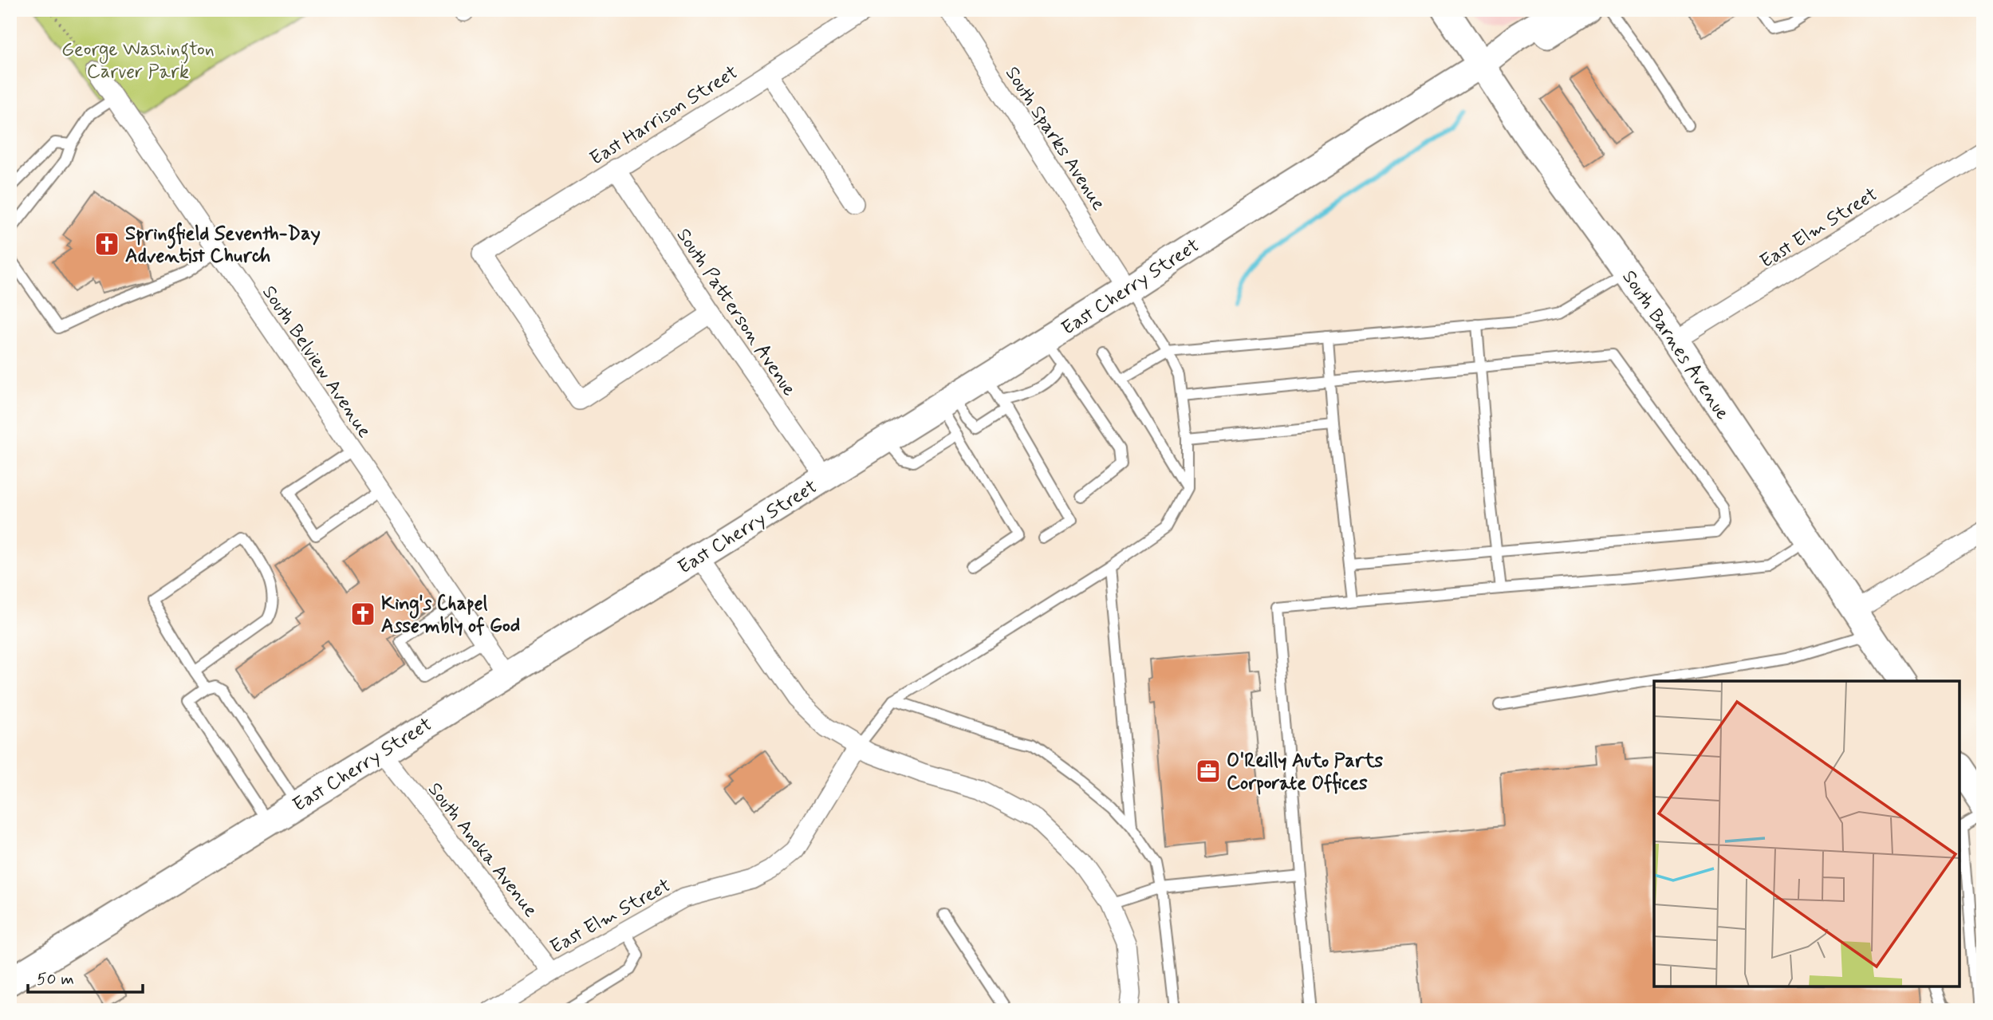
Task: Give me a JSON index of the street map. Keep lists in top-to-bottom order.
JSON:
{
  "streets": {
    "street": [
      "East Harrison Street",
      "South Sparks Avenue",
      "East Elm Street",
      "East Cherry Street",
      "South Patterson Avenue",
      "South Barnes Avenue",
      "South Belview Avenue",
      "South Anoka Avenue"
    ]
  },
  "crossings": [
    ["East Harrison Street", "South Patterson Avenue"],
    ["South Sparks Avenue", "East Cherry Street"],
    ["East Elm Street", "South Barnes Avenue"],
    ["East Elm Street", "South Anoka Avenue"],
    ["East Cherry Street", "South Patterson Avenue"],
    ["East Cherry Street", "South Barnes Avenue"],
    ["East Cherry Street", "South Belview Avenue"],
    ["East Cherry Street", "South Anoka Avenue"]
  ],
  "parks": ["George Washington Carver Park"],
  "places": {
    "church": ["Springfield Seventh-Day Adventist Church", "King's Chapel Assembly of God"],
    "office": ["O'Reilly Auto Parts Corporate Offices"]
  },
  "scale_bar": "50 m"
}
